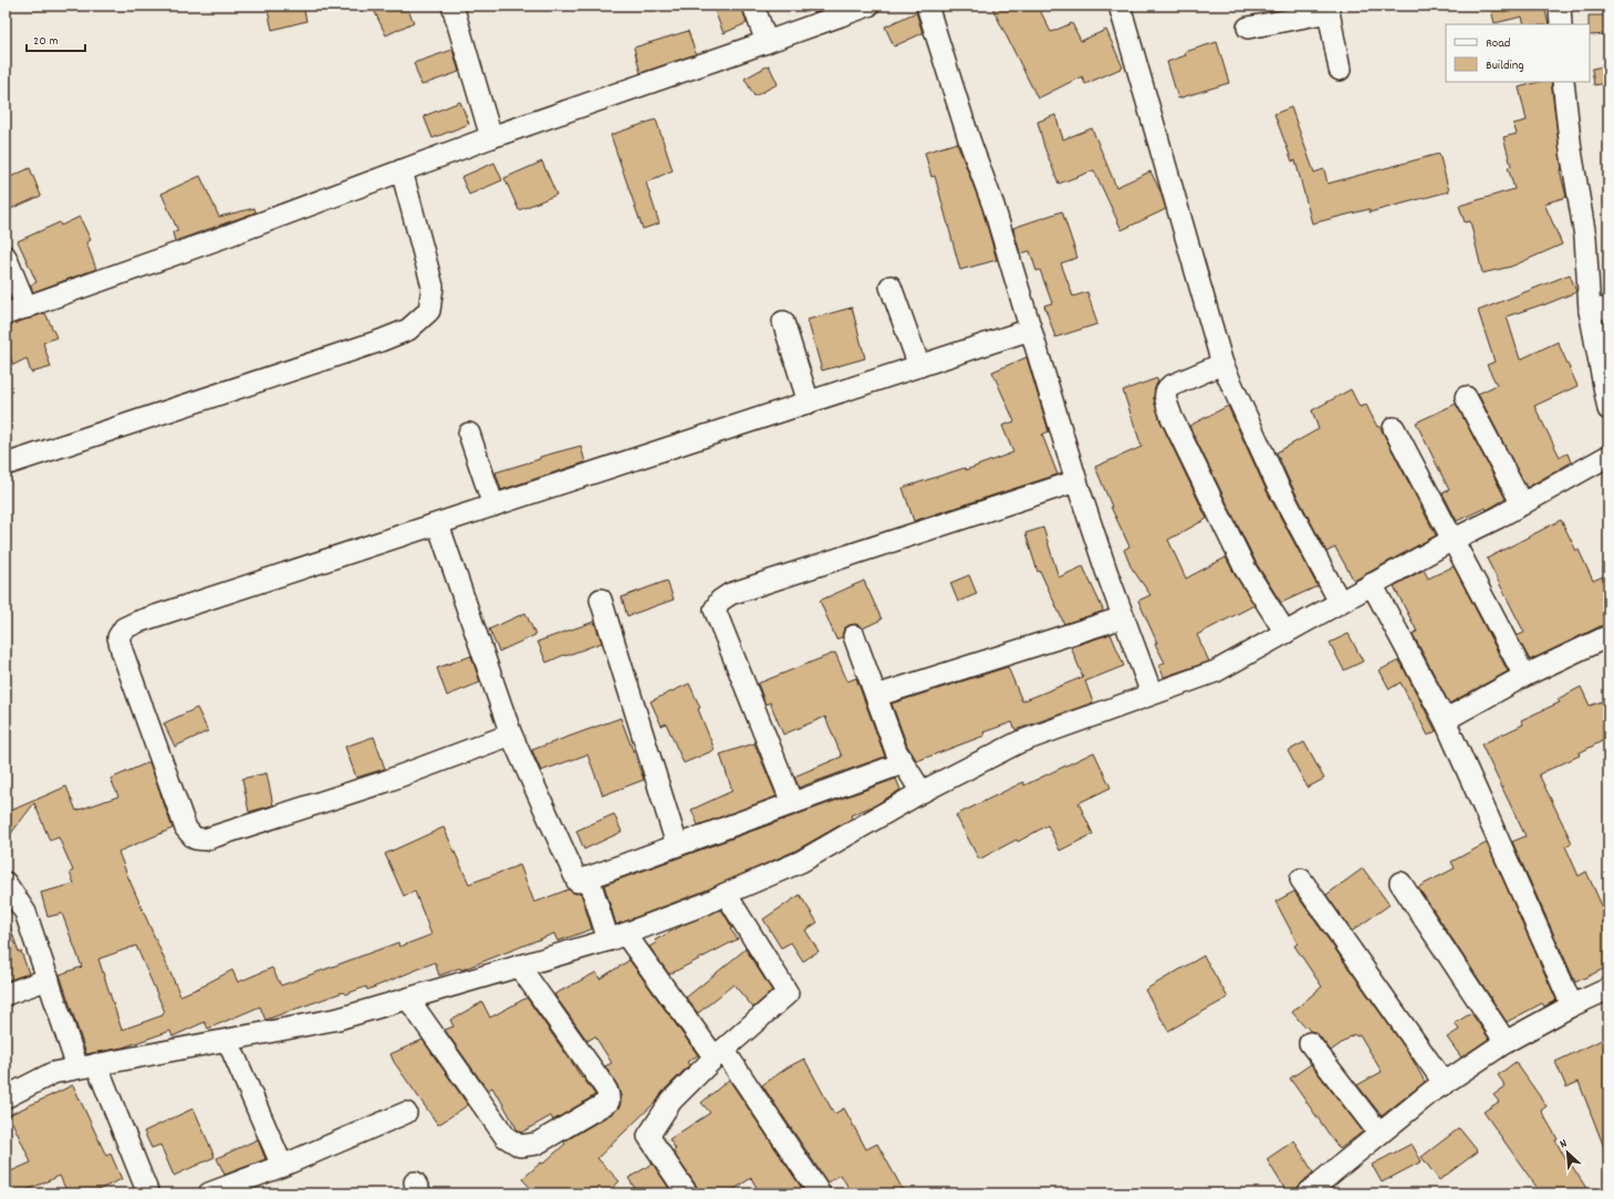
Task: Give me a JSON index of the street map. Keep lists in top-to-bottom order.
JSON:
{
  "legend": ["Road", "Building"],
  "scale_bar": "20 m",
  "north": "top left"
}
